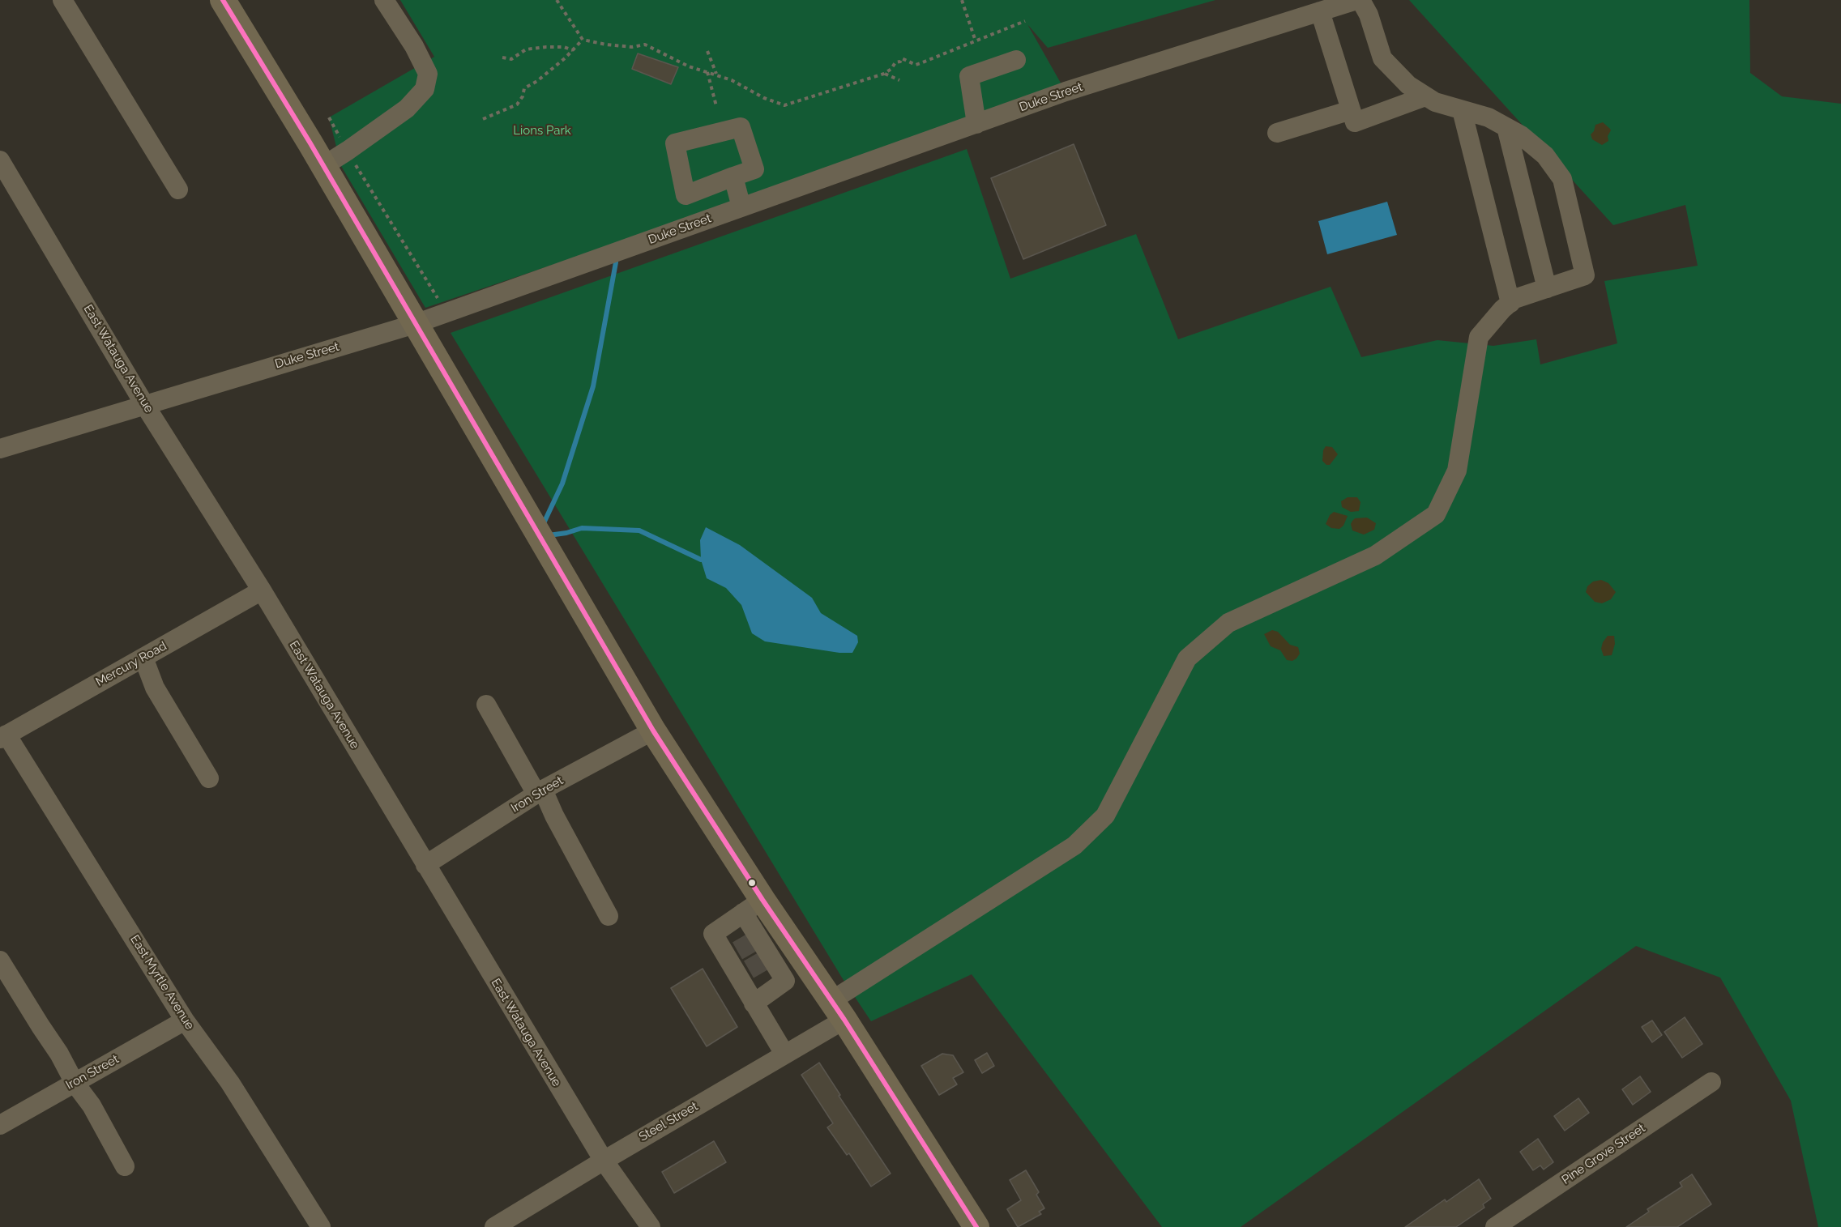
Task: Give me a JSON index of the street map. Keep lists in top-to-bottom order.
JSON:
{
  "streets": {
    "street": [
      "Duke Street",
      "East Watauga Avenue",
      "Mercury Road",
      "Iron Street",
      "East Myrtle Avenue",
      "Steel Street",
      "Pine Grove Street"
    ]
  },
  "crossings": [
    ["Duke Street", "East Watauga Avenue"],
    ["East Watauga Avenue", "Mercury Road"],
    ["East Watauga Avenue", "Iron Street"],
    ["East Watauga Avenue", "Steel Street"],
    ["Mercury Road", "East Myrtle Avenue"],
    ["Iron Street", "East Myrtle Avenue"]
  ],
  "parks": ["Lions Park"]
}
